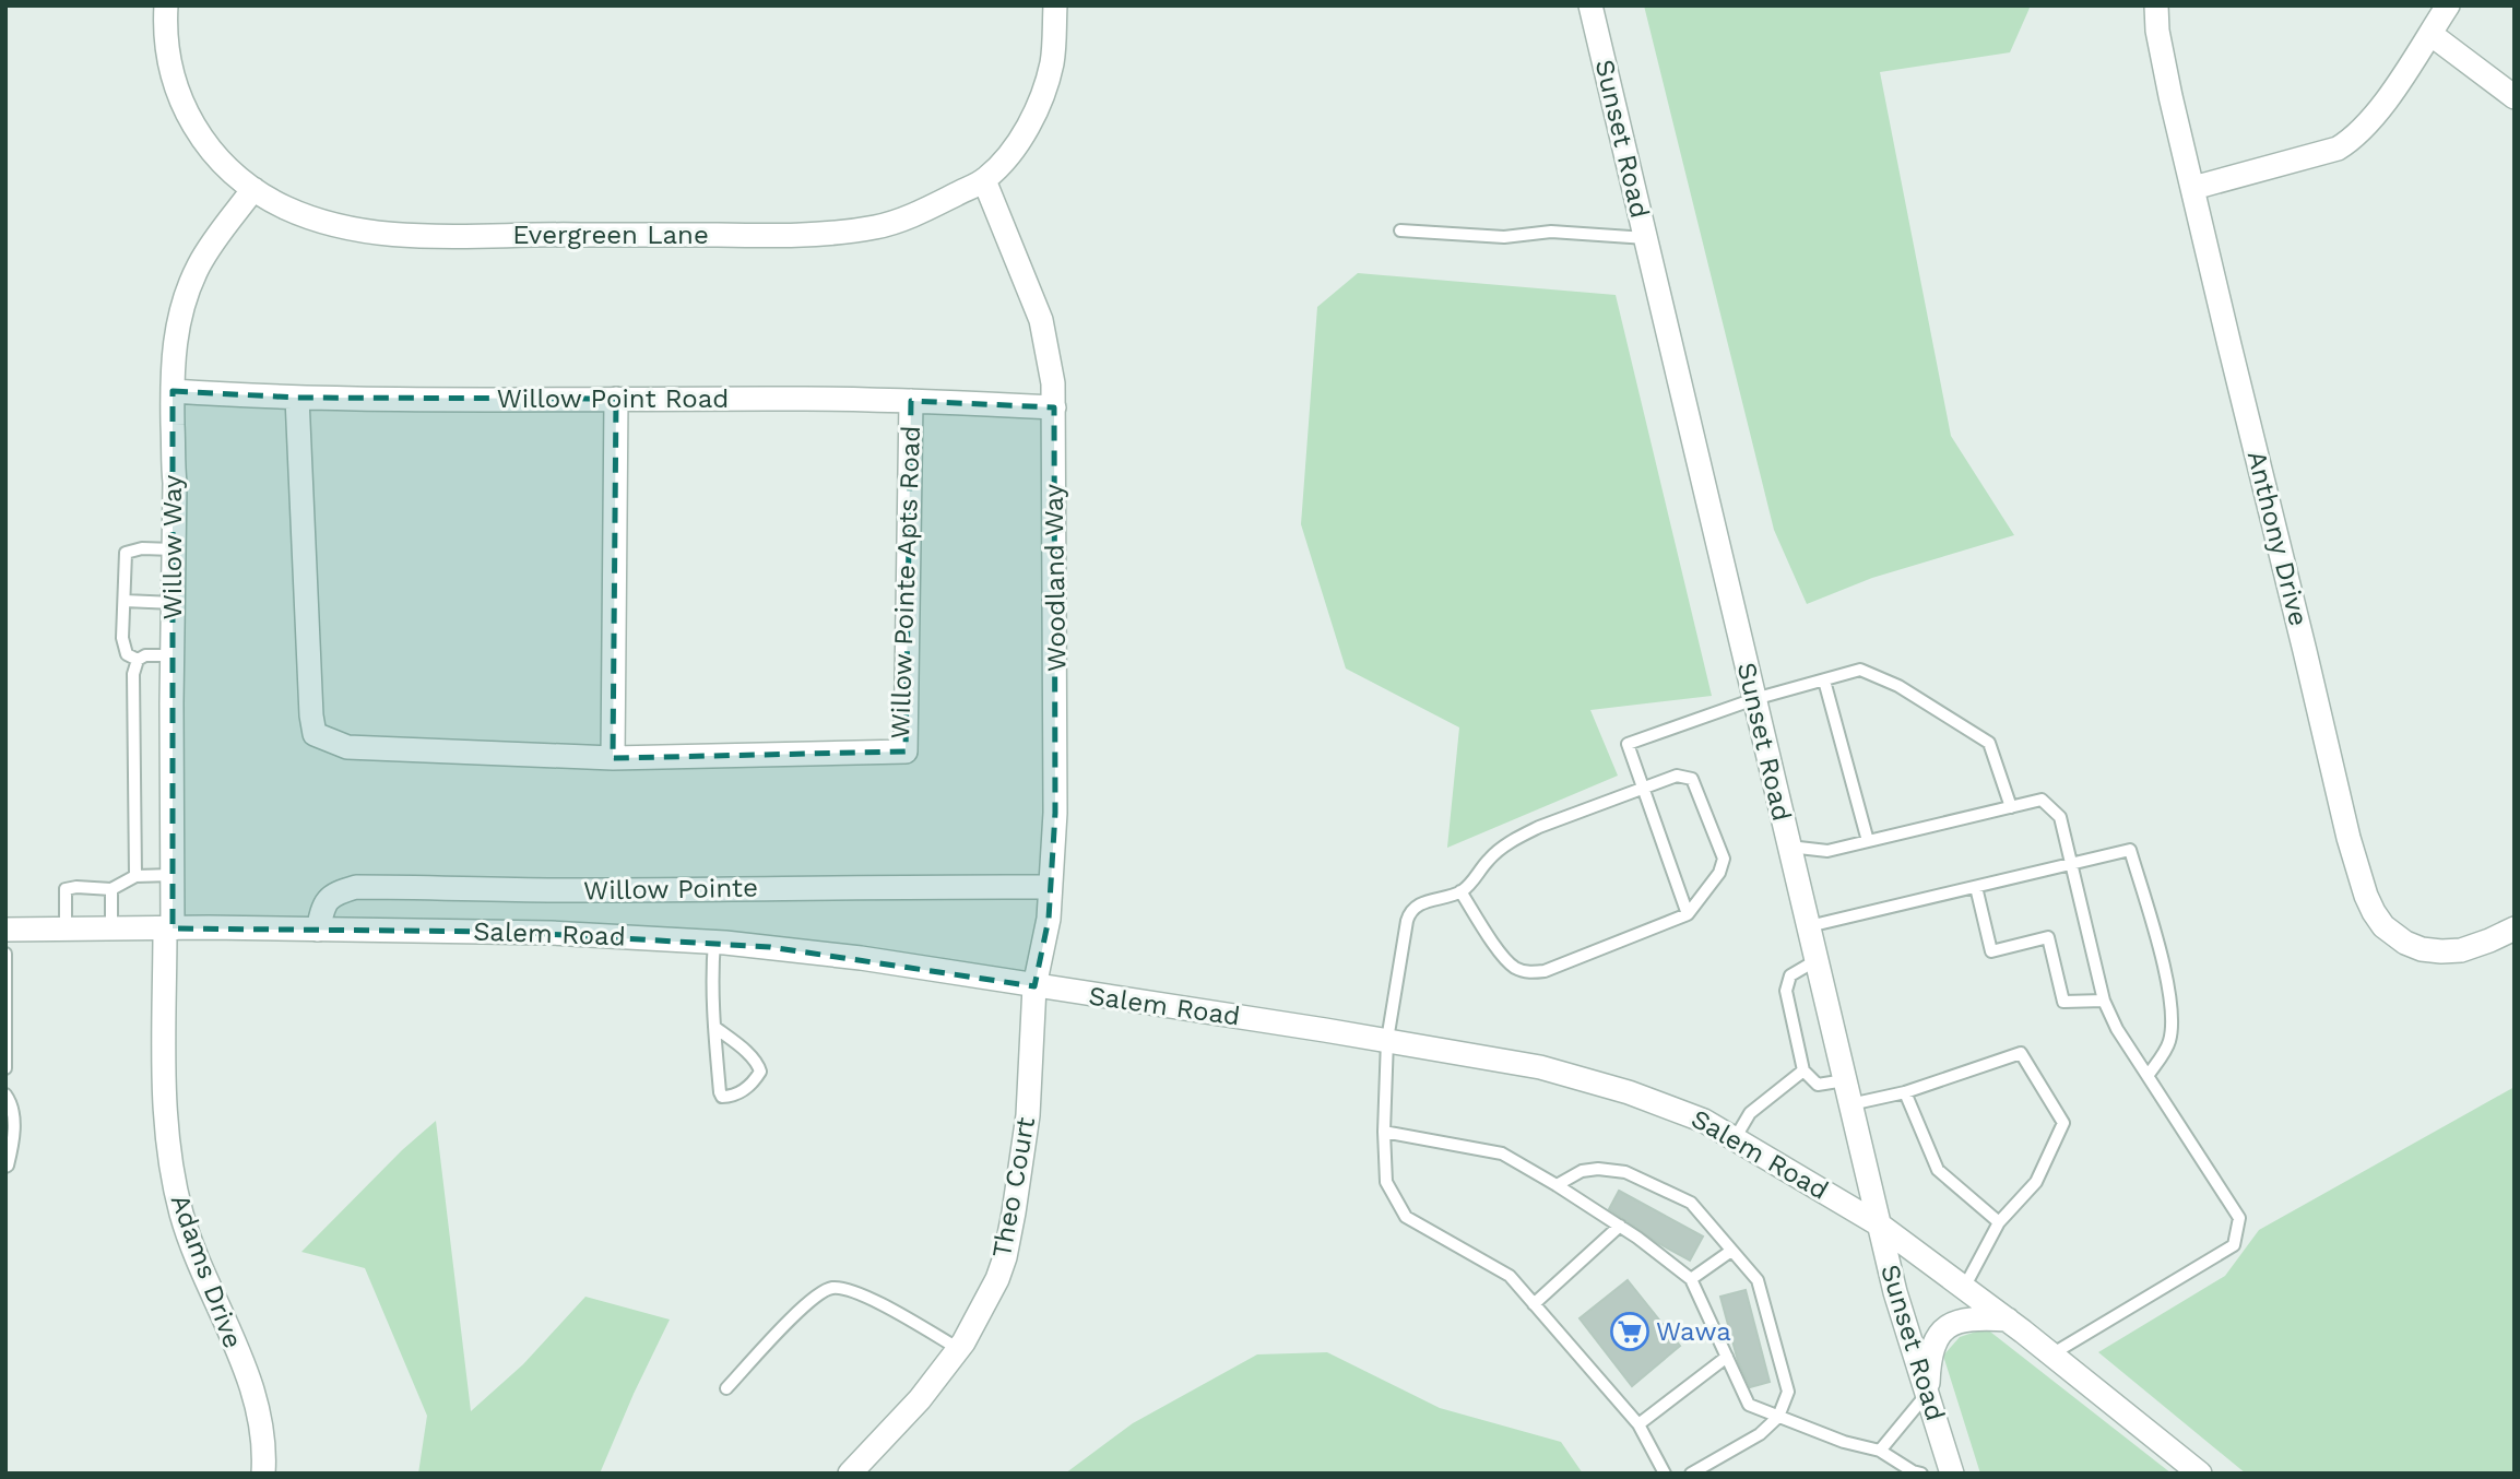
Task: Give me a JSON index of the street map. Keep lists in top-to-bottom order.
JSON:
{
  "streets": {
    "street": [
      "Sunset Road",
      "Evergreen Lane",
      "Willow Point Road",
      "Anthony Drive",
      "Willow Way",
      "Woodland Way",
      "Willow Pointe Apts Road",
      "Willow Pointe",
      "Salem Road",
      "Theo Court",
      "Adams Drive"
    ]
  },
  "crossings": [
    ["Sunset Road", "Salem Road"],
    ["Evergreen Lane", "Willow Way"],
    ["Evergreen Lane", "Woodland Way"],
    ["Willow Point Road", "Willow Way"],
    ["Willow Point Road", "Woodland Way"],
    ["Willow Point Road", "Willow Pointe Apts Road"],
    ["Willow Way", "Salem Road"],
    ["Willow Way", "Adams Drive"],
    ["Woodland Way", "Willow Pointe"],
    ["Woodland Way", "Salem Road"],
    ["Woodland Way", "Theo Court"],
    ["Willow Pointe", "Salem Road"],
    ["Salem Road", "Theo Court"],
    ["Salem Road", "Adams Drive"]
  ],
  "places": {
    "supermarket": ["Wawa"]
  }
}
